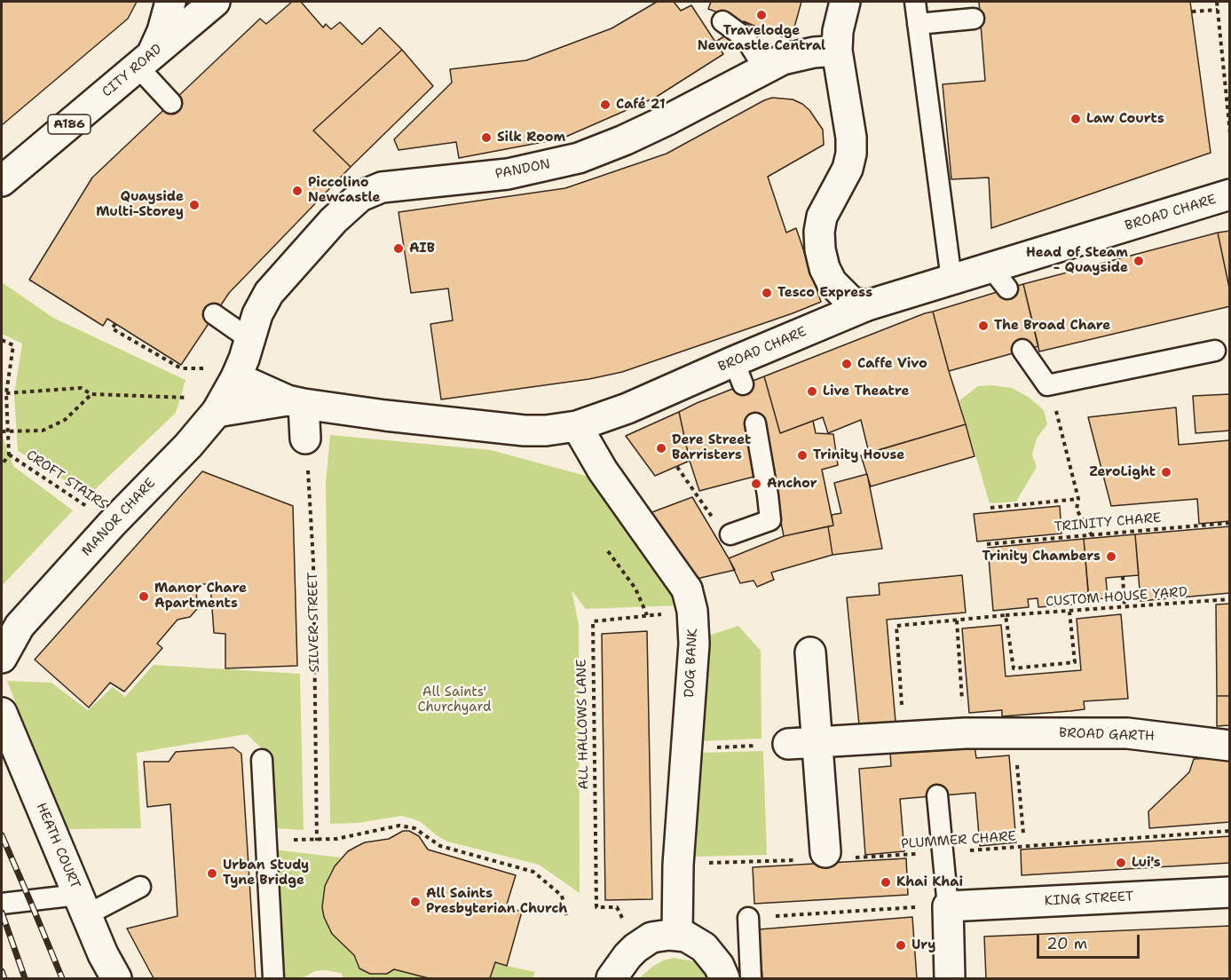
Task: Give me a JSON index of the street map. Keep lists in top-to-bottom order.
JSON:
{
  "streets": {
    "street": [
      "CITY ROAD",
      "A186",
      "PANDON",
      "BROAD CHARE",
      "MANOR CHARE",
      "DOG BANK",
      "BROAD GARTH",
      "HEATH COURT",
      "KING STREET"
    ],
    "path": [
      "CROFT STAIRS",
      "TRINITY CHARE",
      "CUSTOM HOUSE YARD",
      "SILVER STREET",
      "ALL HALLOWS LANE",
      "PLUMMER CHARE"
    ]
  },
  "crossings": [
    ["CITY ROAD", "A186"],
    ["PANDON", "BROAD CHARE"],
    ["PANDON", "MANOR CHARE"],
    ["BROAD CHARE", "MANOR CHARE"],
    ["CROFT STAIRS", "MANOR CHARE"],
    ["CUSTOM HOUSE YARD", "BROAD GARTH"],
    ["DOG BANK", "ALL HALLOWS LANE"]
  ],
  "parks": ["All Saints' Churchyard"],
  "places": [
    "Travelodge Newcastle Central",
    "Café 21",
    "Law Courts",
    "Silk Room",
    "Piccolino Newcastle",
    "Quayside Multi-Storey",
    "AIB",
    "Head of Steam - Quayside",
    "Tesco Express",
    "The Broad Chare",
    "Caffe Vivo",
    "Live Theatre",
    "Dere Street Barristers",
    "Trinity House",
    "ZeroLight",
    "Anchor",
    "Trinity Chambers",
    "Manor Chare Apartments",
    "Lui's",
    "Urban Study Tyne Bridge",
    "Khai Khai",
    "All Saints Presbyterian Church",
    "Ury"
  ],
  "scale_bar": "20 m"
}
